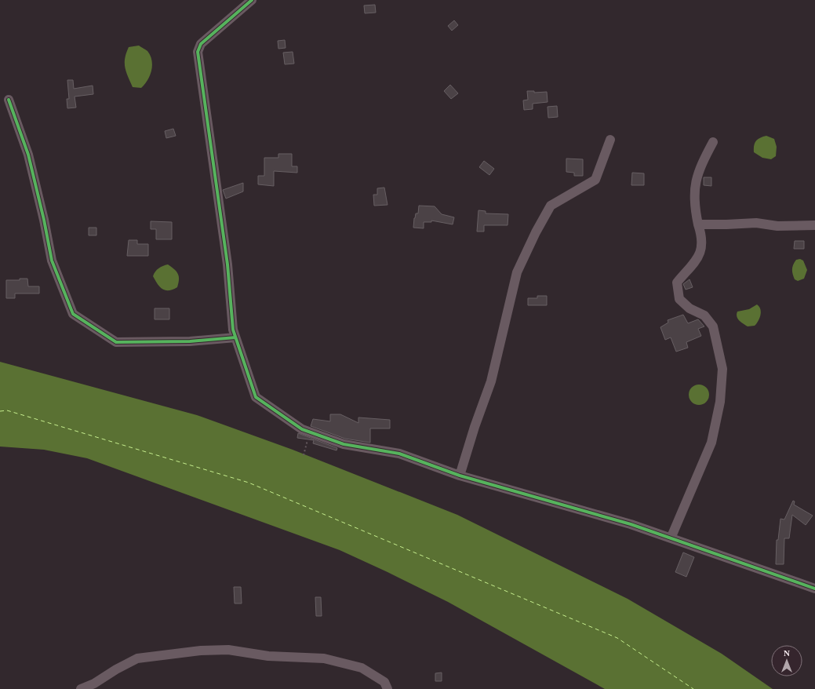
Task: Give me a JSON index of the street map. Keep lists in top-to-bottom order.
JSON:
{
  "north": "top"
}
